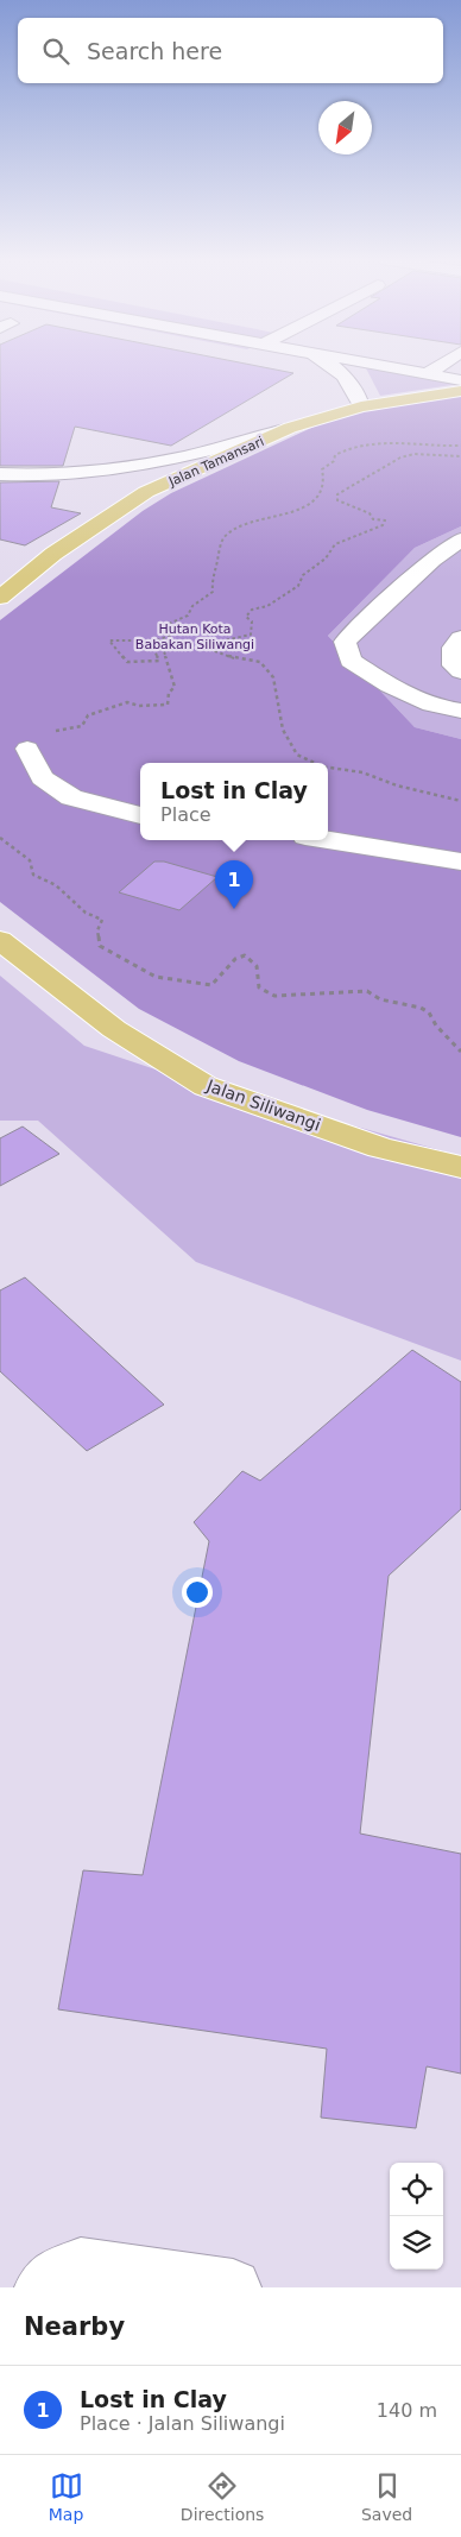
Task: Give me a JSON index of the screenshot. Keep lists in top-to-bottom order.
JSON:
{
  "streets": {
    "main road": ["Jalan Tamansari", "Jalan Siliwangi"]
  },
  "parks": ["Hutan Kota Babakan Siliwangi"],
  "north": "bottom left",
  "page": {
    "search": "Search here",
    "popup": ["Lost in Clay", "Place"],
    "pins": "1",
    "heading": "Nearby",
    "list": [
      {
        "mark": "1",
        "name": "Lost in Clay",
        "note": "Place · Jalan Siliwangi",
        "value": "140 m"
      }
    ],
    "nav": ["Map", "Directions", "Saved"]
  }
}
